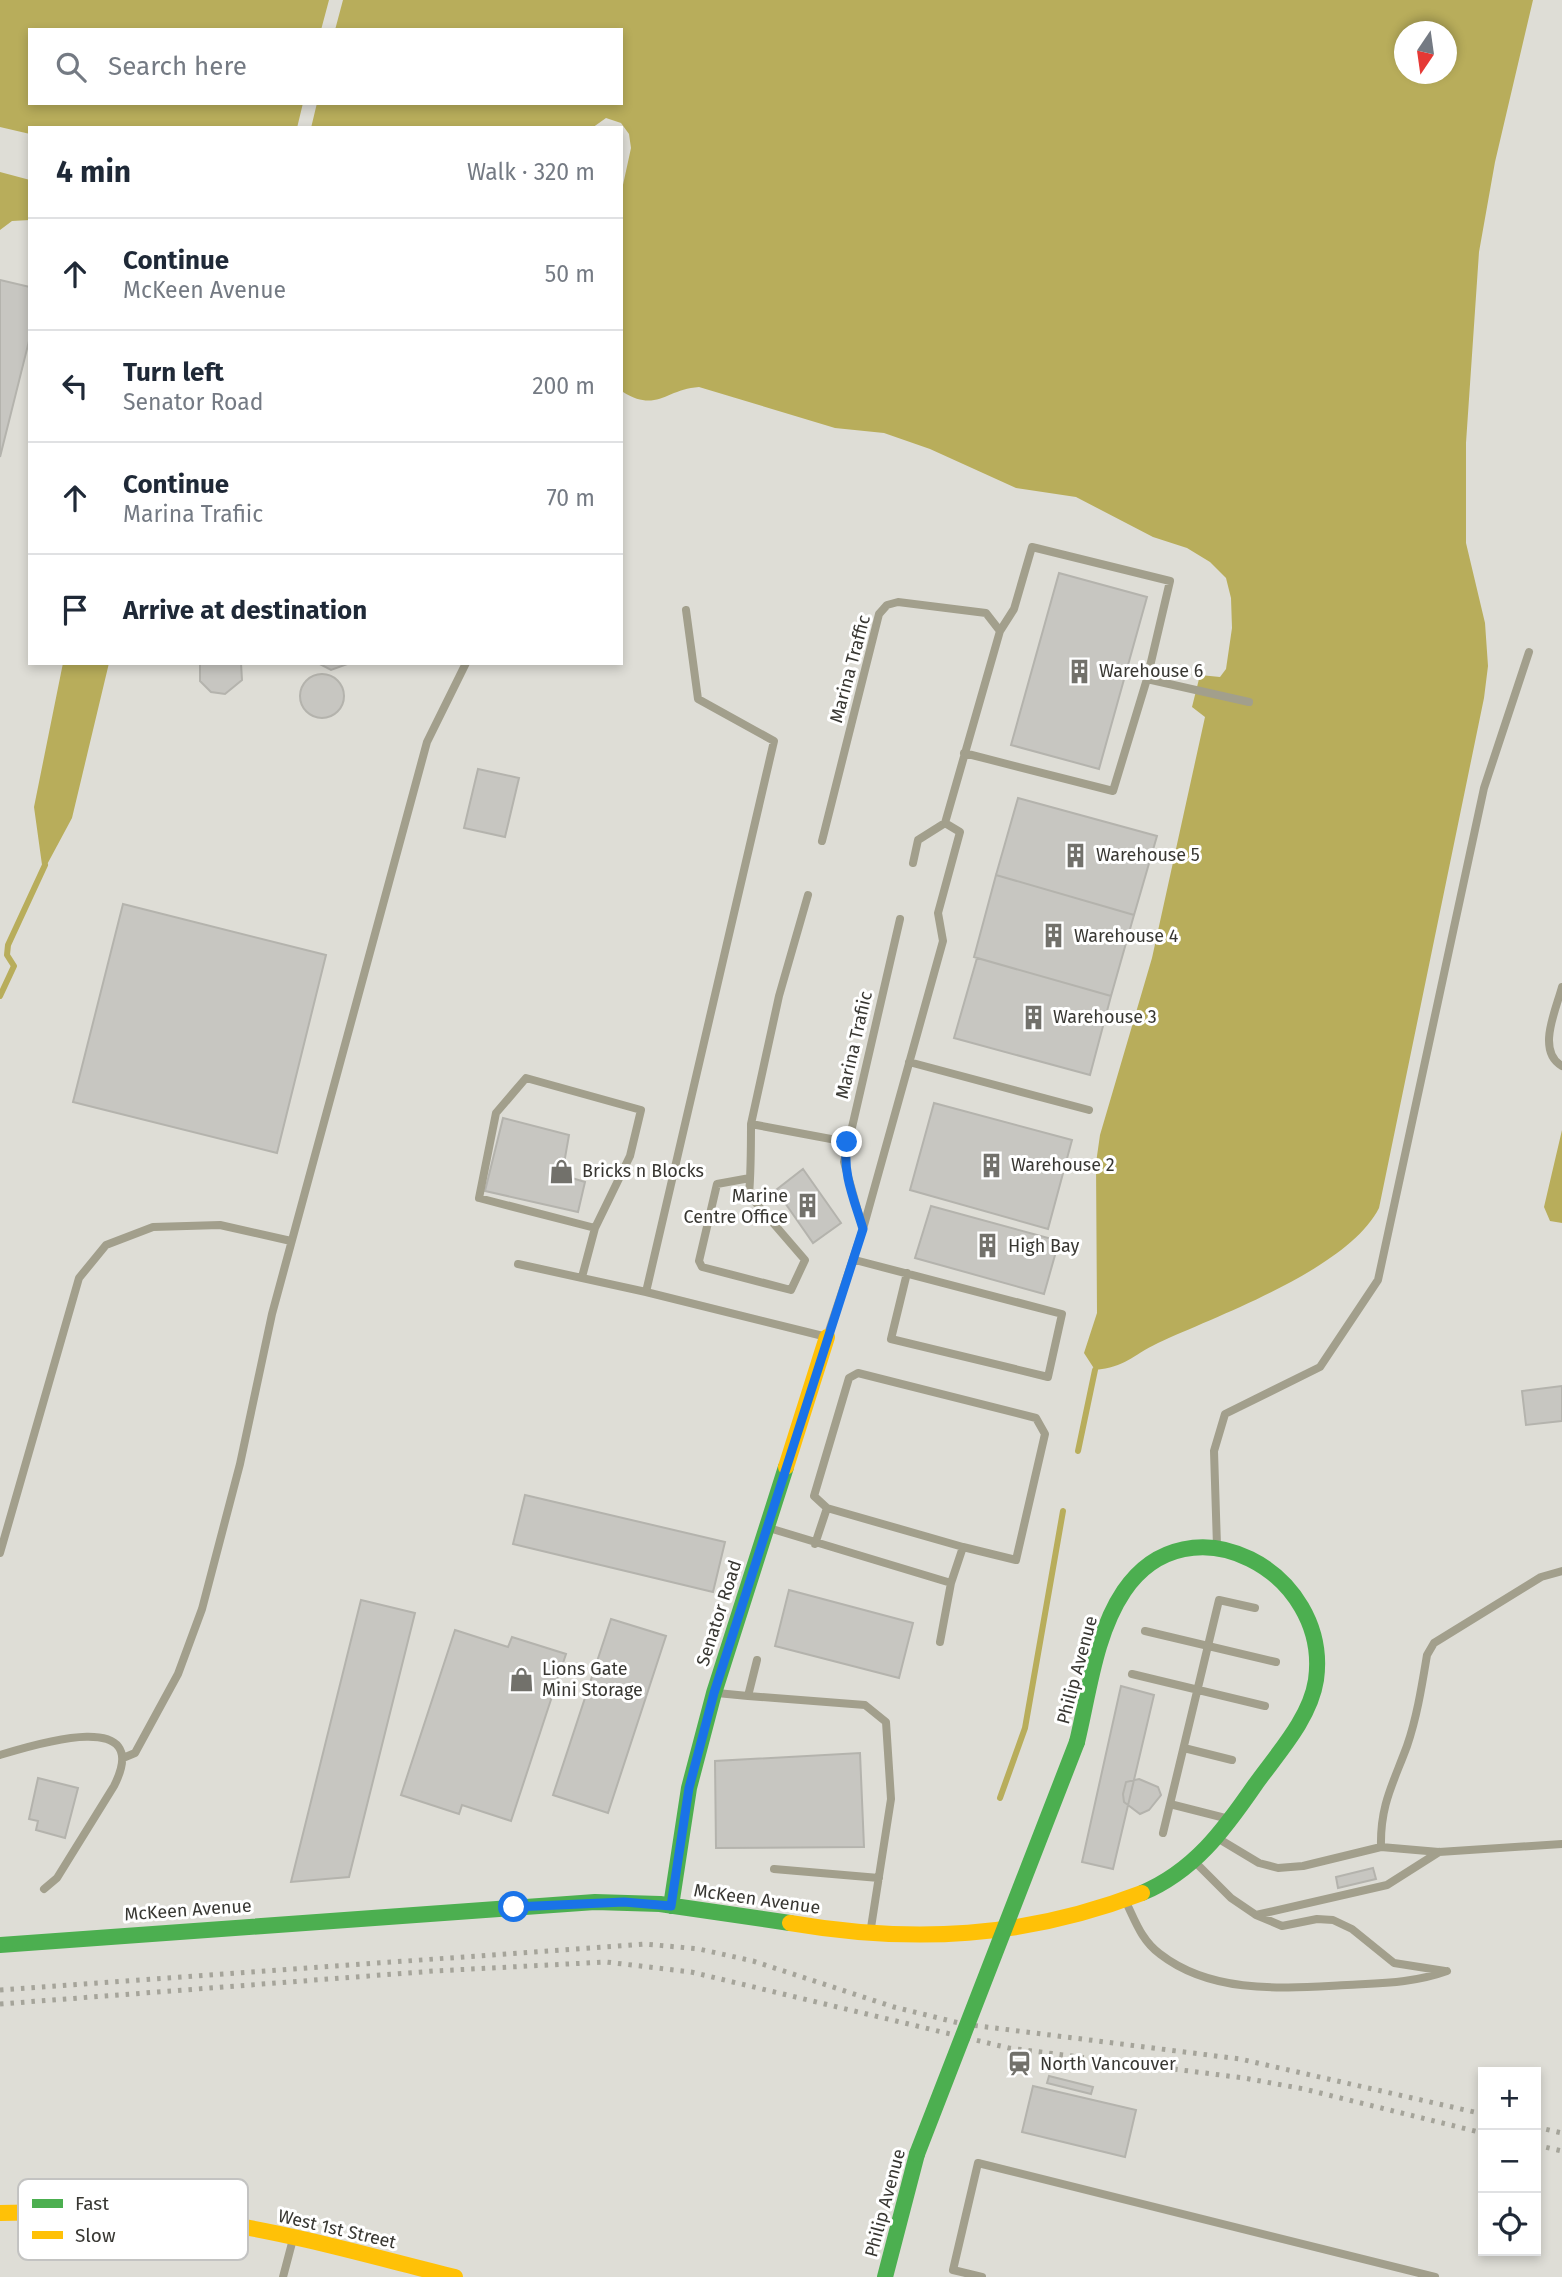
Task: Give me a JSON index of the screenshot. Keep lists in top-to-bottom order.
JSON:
{
  "streets": {
    "street": [
      "Senator Road",
      "Philip Avenue",
      "McKeen Avenue",
      "West 1st Street"
    ],
    "lane": ["Marina Traffic", "Marina Trafiic"]
  },
  "crossings": [
    ["Senator Road", "McKeen Avenue"],
    ["Philip Avenue", "McKeen Avenue"]
  ],
  "places": {
    "building": [
      "Warehouse 6",
      "Warehouse 5",
      "Warehouse 4",
      "Warehouse 3",
      "Warehouse 2",
      "Marine Centre Office",
      "High Bay"
    ],
    "shop": ["Bricks n Blocks", "Lions Gate Mini Storage"],
    "station": ["North Vancouver"]
  },
  "legend": ["Fast", "Slow"],
  "north": "bottom",
  "page": {
    "search": "Search here",
    "heading": ["4 min", "Walk · 320 m"],
    "list": [
      ["Continue", "McKeen Avenue", "50 m"],
      ["Turn left", "Senator Road", "200 m"],
      ["Continue", "Marina Trafiic", "70 m"],
      "Arrive at destination"
    ],
    "map_buttons": ["+", "−"]
  }
}
